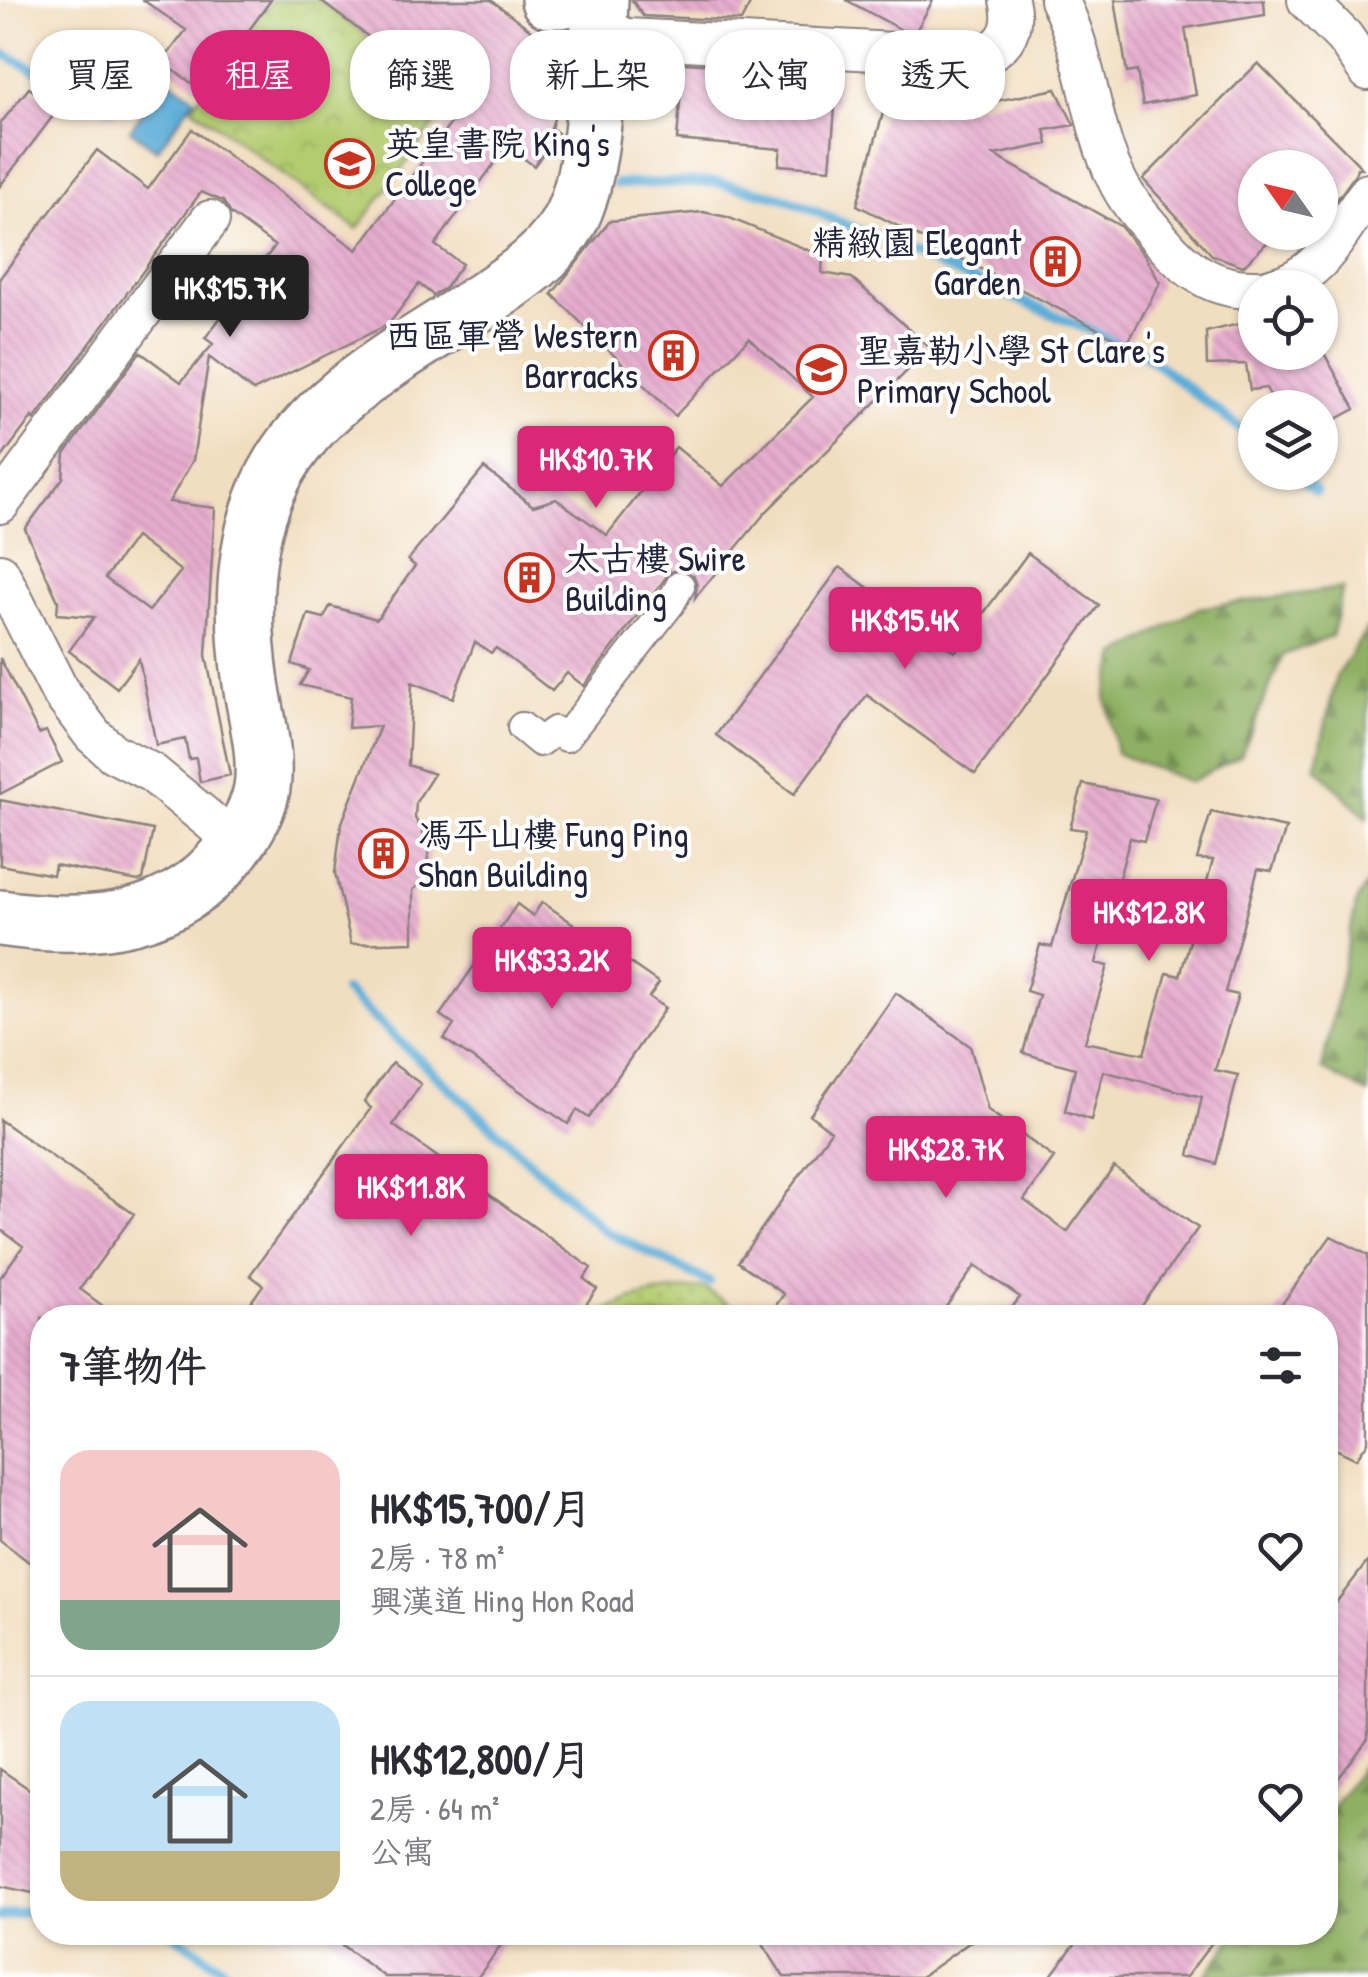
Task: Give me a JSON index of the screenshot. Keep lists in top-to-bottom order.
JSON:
{
  "places": {
    "school or university": ["英皇書院 King's College", "聖嘉勒小學 St Clare's Primary School"],
    "building": [
      "精緻園 Elegant Garden",
      "西區軍營 Western Barracks",
      "太古樓 Swire Building",
      "馮平山樓 Fung Ping Shan Building"
    ]
  },
  "north": "top left",
  "page": {
    "chip": [
      "買屋",
      "租屋",
      "篩選",
      "新上架",
      "公寓",
      "透天"
    ],
    "price": [
      "HK$15.7K",
      "HK$10.7K",
      "HK$15.4K",
      "HK$12.8K",
      "HK$33.2K",
      "HK$28.7K",
      "HK$11.8K"
    ],
    "heading": "7筆物件",
    "list": [
      {
        "name": "HK$15,700/月",
        "note": "2房 · 78 m² · 興漢道 Hing Hon Road"
      },
      {
        "name": "HK$12,800/月",
        "note": "2房 · 64 m² · 公寓"
      }
    ]
  }
}
